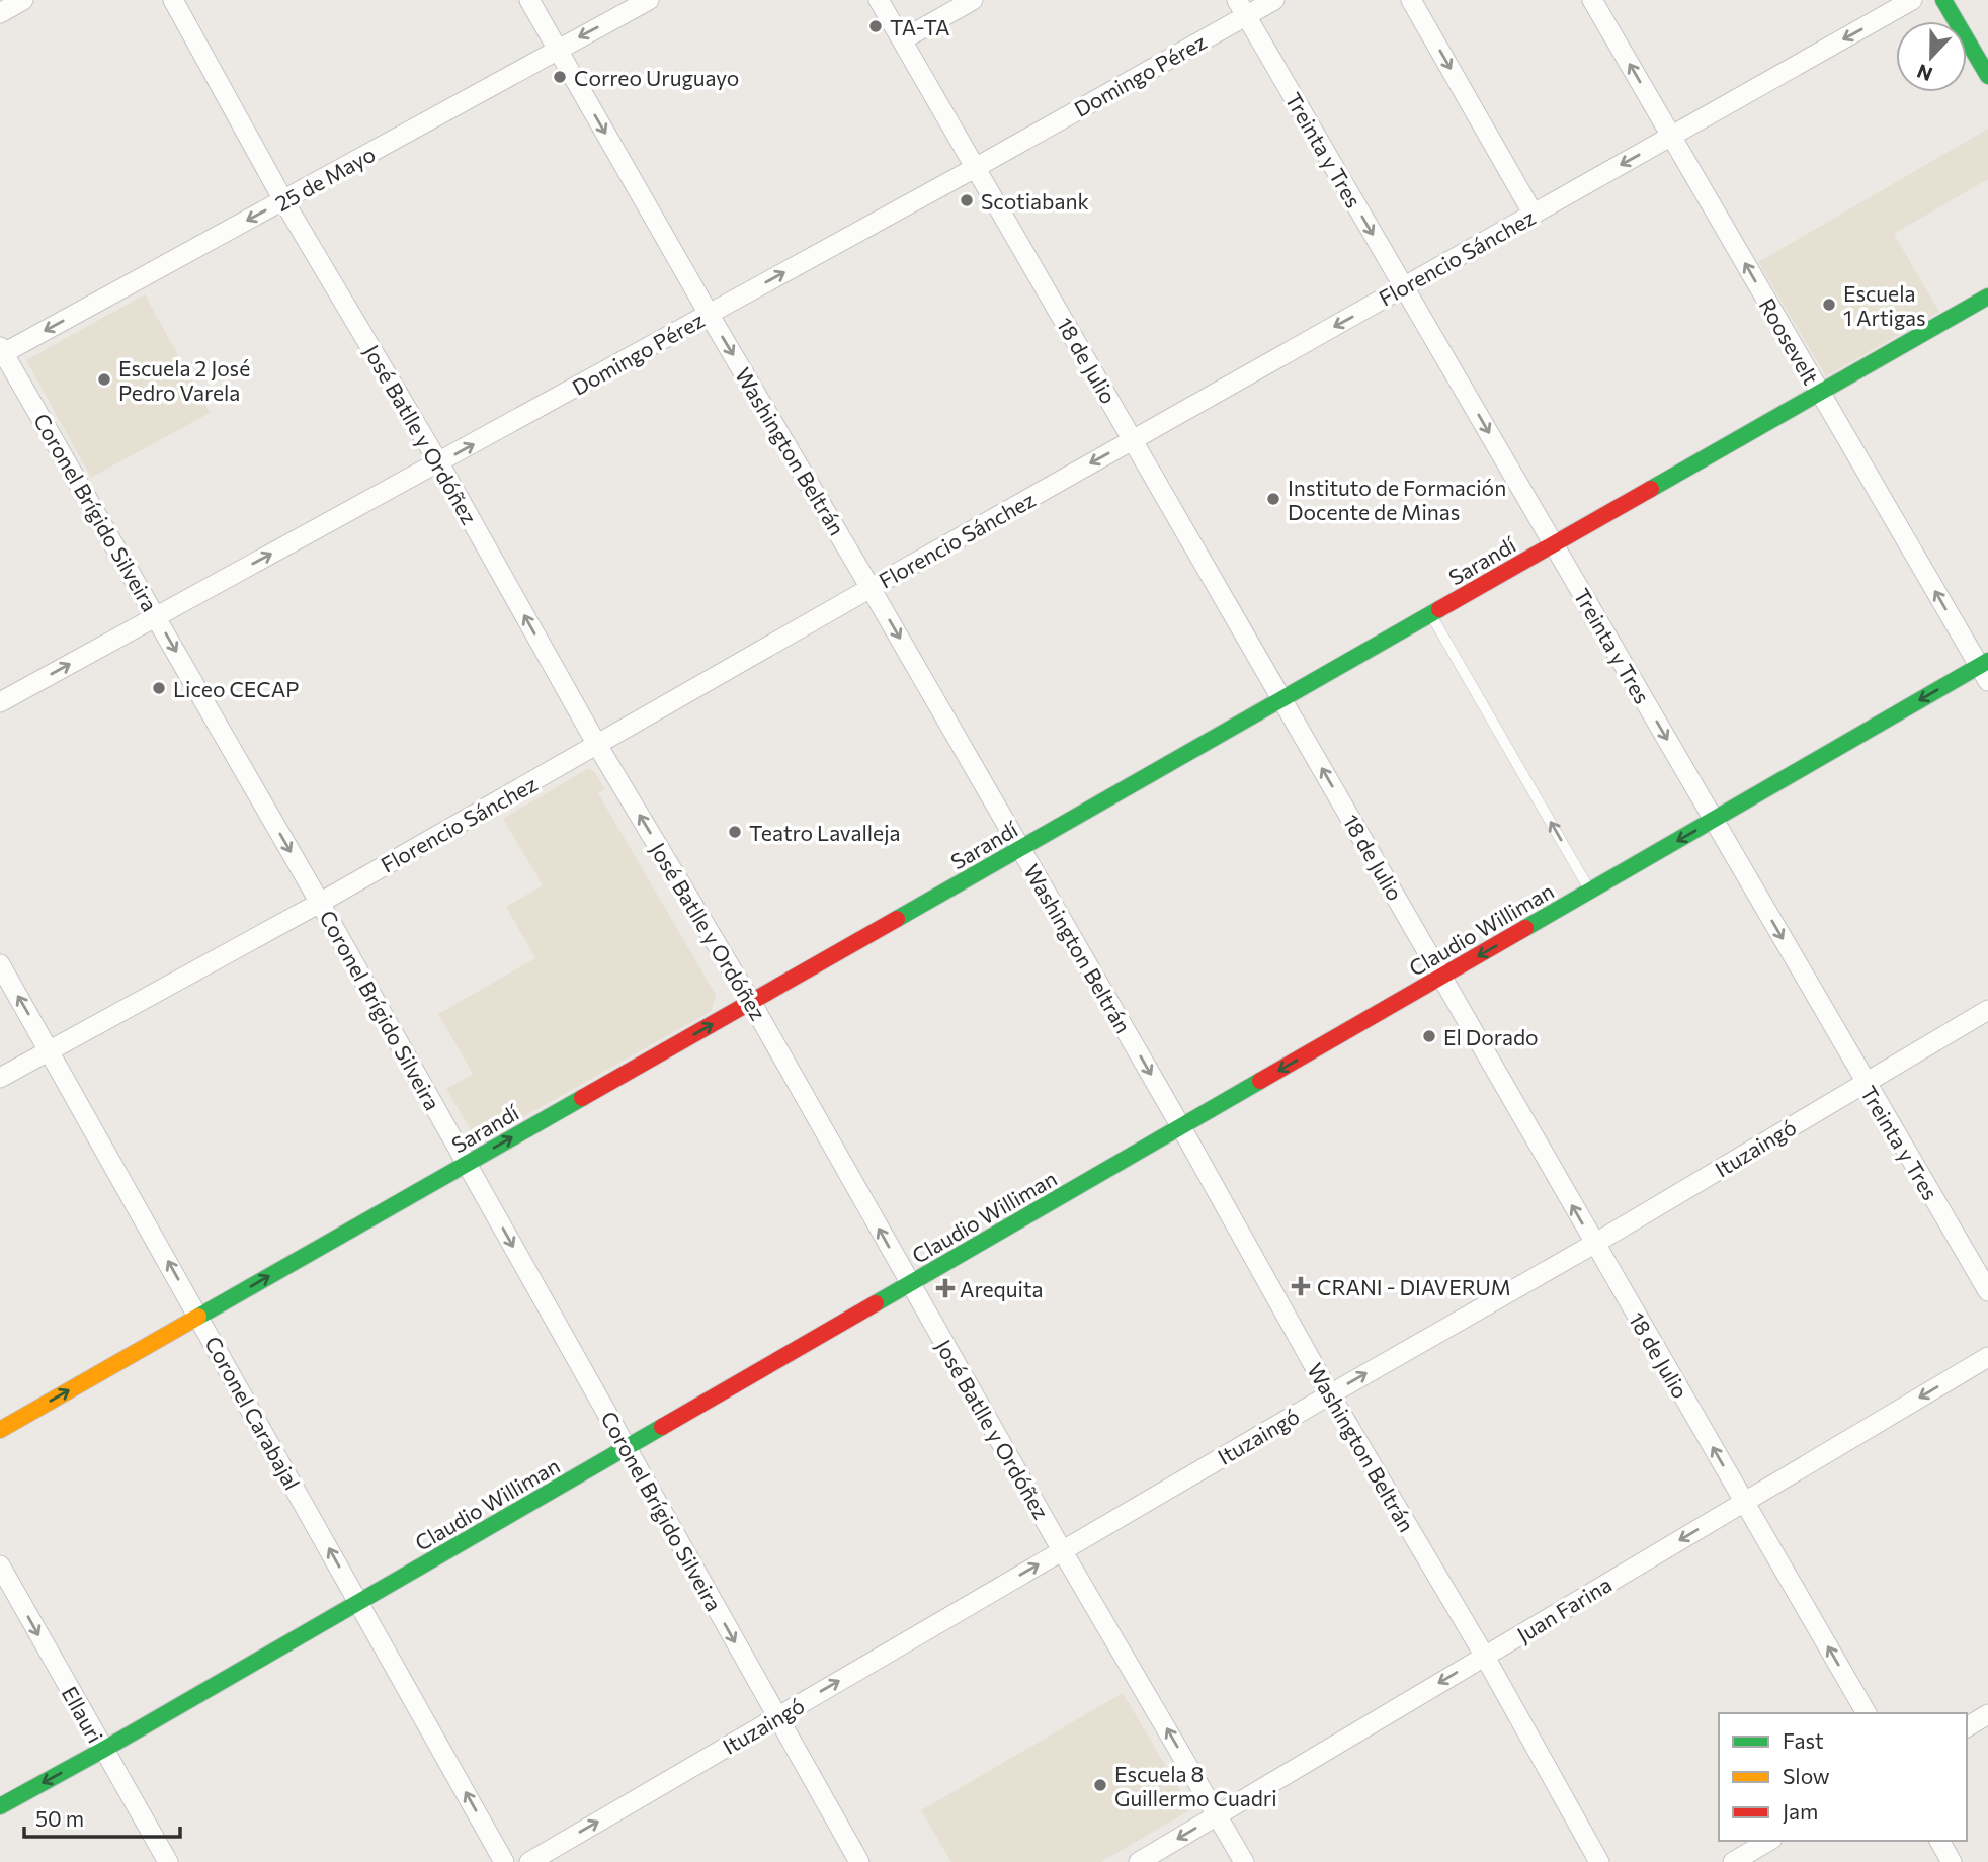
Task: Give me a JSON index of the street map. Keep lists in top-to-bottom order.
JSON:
{
  "streets": {
    "street": [
      "Domingo Pérez",
      "Treinta y Tres",
      "25 de Mayo",
      "Florencio Sánchez",
      "Roosevelt",
      "18 de Julio",
      "José Batlle y Ordóñez",
      "Washington Beltrán",
      "Coronel Brígido Silveira",
      "Sarandí",
      "Claudio Williman",
      "Ituzaingó",
      "Coronel Carabajal",
      "Juan Farina",
      "Ellauri"
    ]
  },
  "crossings": [
    ["Domingo Pérez", "Treinta y Tres"],
    ["Domingo Pérez", "18 de Julio"],
    ["Domingo Pérez", "José Batlle y Ordóñez"],
    ["Domingo Pérez", "Washington Beltrán"],
    ["Domingo Pérez", "Coronel Brígido Silveira"],
    ["Treinta y Tres", "Florencio Sánchez"],
    ["Treinta y Tres", "Sarandí"],
    ["Treinta y Tres", "Claudio Williman"],
    ["Treinta y Tres", "Ituzaingó"],
    ["25 de Mayo", "José Batlle y Ordóñez"],
    ["25 de Mayo", "Washington Beltrán"],
    ["25 de Mayo", "Coronel Brígido Silveira"],
    ["Florencio Sánchez", "Roosevelt"],
    ["Florencio Sánchez", "18 de Julio"],
    ["Florencio Sánchez", "José Batlle y Ordóñez"],
    ["Florencio Sánchez", "Washington Beltrán"],
    ["Florencio Sánchez", "Coronel Brígido Silveira"],
    ["Florencio Sánchez", "Coronel Carabajal"],
    ["Roosevelt", "Sarandí"],
    ["Roosevelt", "Claudio Williman"],
    ["18 de Julio", "Sarandí"],
    ["18 de Julio", "Claudio Williman"],
    ["18 de Julio", "Ituzaingó"],
    ["18 de Julio", "Juan Farina"],
    ["José Batlle y Ordóñez", "Sarandí"],
    ["José Batlle y Ordóñez", "Claudio Williman"],
    ["José Batlle y Ordóñez", "Ituzaingó"],
    ["José Batlle y Ordóñez", "Juan Farina"],
    ["Washington Beltrán", "Sarandí"],
    ["Washington Beltrán", "Claudio Williman"],
    ["Washington Beltrán", "Ituzaingó"],
    ["Washington Beltrán", "Juan Farina"],
    ["Coronel Brígido Silveira", "Sarandí"],
    ["Coronel Brígido Silveira", "Claudio Williman"],
    ["Coronel Brígido Silveira", "Ituzaingó"],
    ["Sarandí", "Coronel Carabajal"],
    ["Claudio Williman", "Coronel Carabajal"],
    ["Claudio Williman", "Ellauri"]
  ],
  "one_way": [
    "Domingo Pérez",
    "Treinta y Tres",
    "25 de Mayo",
    "Florencio Sánchez",
    "Roosevelt",
    "18 de Julio",
    "José Batlle y Ordóñez",
    "Washington Beltrán",
    "Coronel Brígido Silveira",
    "Sarandí",
    "Claudio Williman",
    "Ituzaingó",
    "Coronel Carabajal",
    "Juan Farina",
    "Ellauri"
  ],
  "places": {
    "other": [
      "TA-TA",
      "Correo Uruguayo",
      "Scotiabank",
      "Escuela 1 Artigas",
      "Escuela 2 José Pedro Varela",
      "Instituto de Formación Docente de Minas",
      "Liceo CECAP",
      "Teatro Lavalleja",
      "El Dorado",
      "Escuela 8 Guillermo Cuadri"
    ],
    "health": ["CRANI - DIAVERUM", "Arequita"]
  },
  "legend": ["Fast", "Slow", "Jam"],
  "scale_bar": "50 m",
  "north": "bottom"
}
